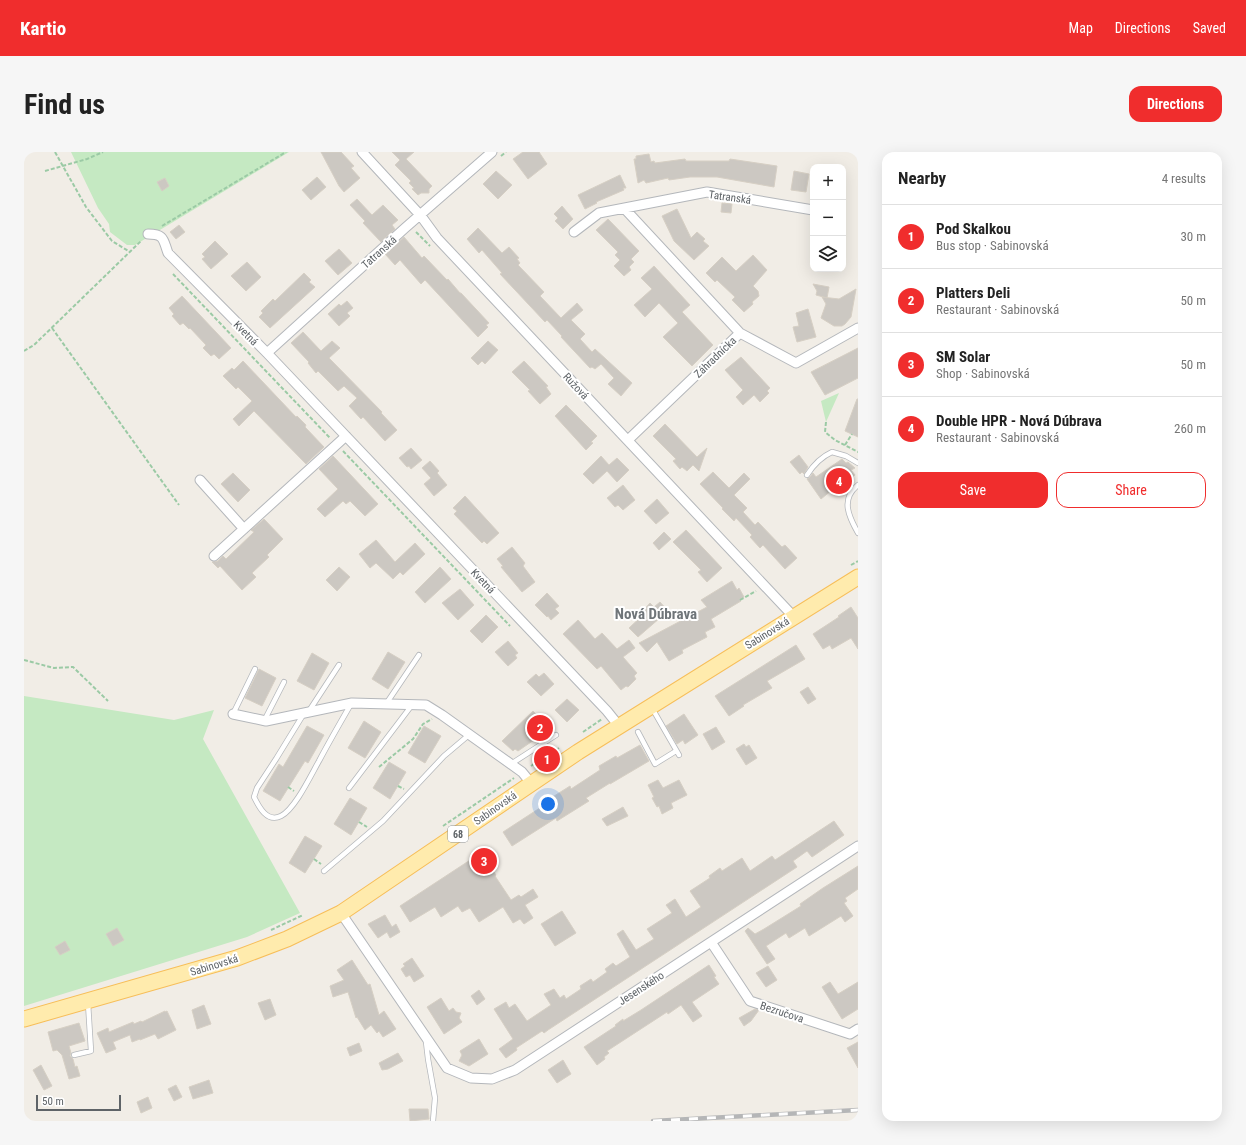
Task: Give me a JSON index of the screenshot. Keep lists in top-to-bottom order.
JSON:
{
  "streets": {
    "main road": ["Sabinovská", "68"],
    "street": [
      "Tatranská",
      "Kvetná",
      "Záhradnícka",
      "Ružová",
      "Jesenského",
      "Bezručova"
    ]
  },
  "crossings": [
    ["Tatranská", "Kvetná"],
    ["Tatranská", "Ružová"],
    ["Kvetná", "Sabinovská"],
    ["Záhradnícka", "Ružová"],
    ["Ružová", "Sabinovská"],
    ["Sabinovská", "Jesenského"],
    ["Jesenského", "Bezručova"]
  ],
  "districts": ["Nová Dúbrava"],
  "scale_bar": "50 m",
  "page": {
    "header": "Kartio",
    "nav": ["Map", "Directions", "Saved"],
    "buttons": [
      "Directions",
      ["Save", "Share"]
    ],
    "title": "Find us",
    "heading": ["Nearby", "4 results"],
    "map_buttons": ["+", "−"],
    "list": [
      {
        "mark": "1",
        "name": "Pod Skalkou",
        "note": "Bus stop · Sabinovská",
        "value": "30 m"
      },
      {
        "mark": "2",
        "name": "Platters Deli",
        "note": "Restaurant · Sabinovská",
        "value": "50 m"
      },
      {
        "mark": "3",
        "name": "SM Solar",
        "note": "Shop · Sabinovská",
        "value": "50 m"
      },
      {
        "mark": "4",
        "name": "Double HPR - Nová Dúbrava",
        "note": "Restaurant · Sabinovská",
        "value": "260 m"
      }
    ],
    "pins": [
      "4",
      "2",
      "1",
      "3"
    ],
    "scale": "50 m"
  }
}
